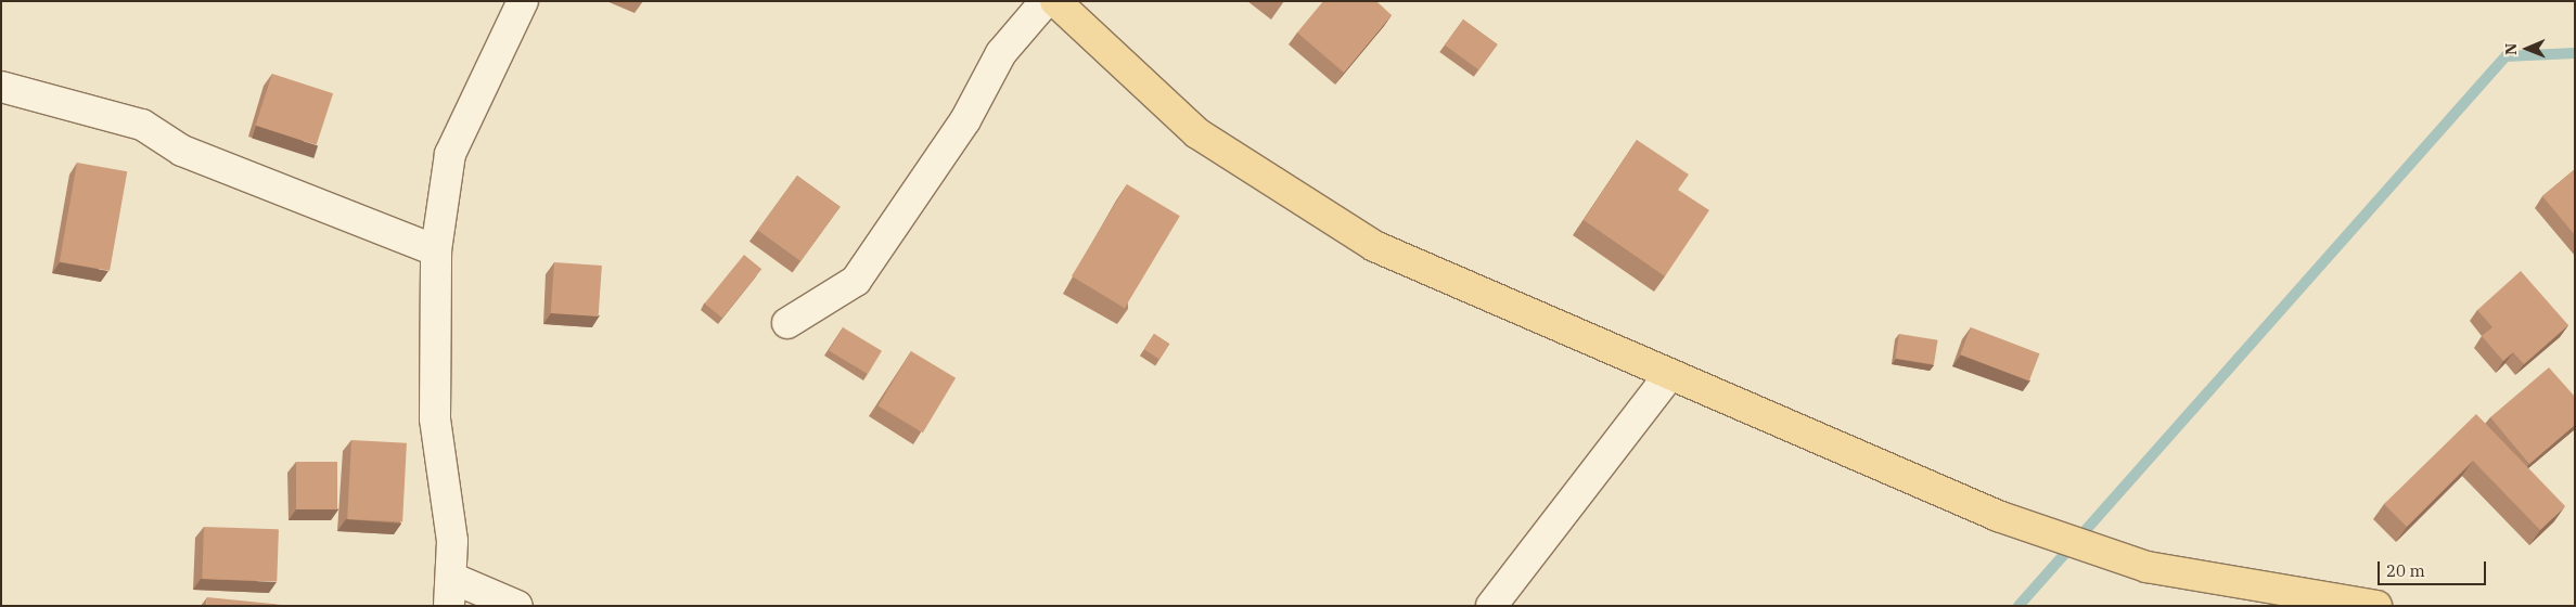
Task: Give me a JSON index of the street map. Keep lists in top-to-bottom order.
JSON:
{
  "scale_bar": "20 m",
  "north": "left"
}
